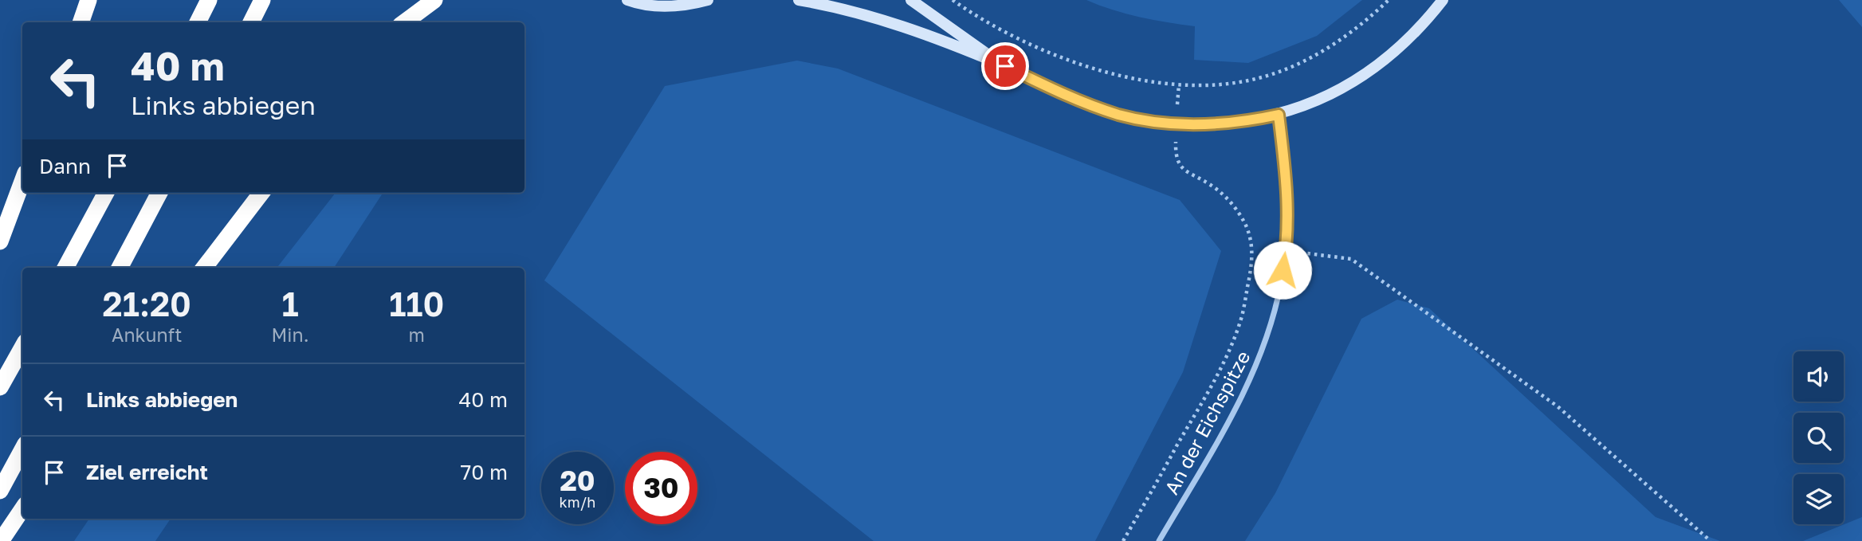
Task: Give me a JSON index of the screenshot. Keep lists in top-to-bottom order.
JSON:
{
  "streets": {
    "street": ["An der Eichspitze"]
  },
  "page": {
    "turn": ["40 m", "Links abbiegen"],
    "then": "Dann",
    "eta": [
      "21:20",
      "Ankunft",
      "1",
      "Min.",
      "110",
      "m"
    ],
    "list": [
      {
        "name": "Links abbiegen",
        "value": "40 m"
      },
      {
        "name": "Ziel erreicht",
        "value": "70 m"
      }
    ],
    "speed": "20 km/h",
    "limit": "30"
  }
}
